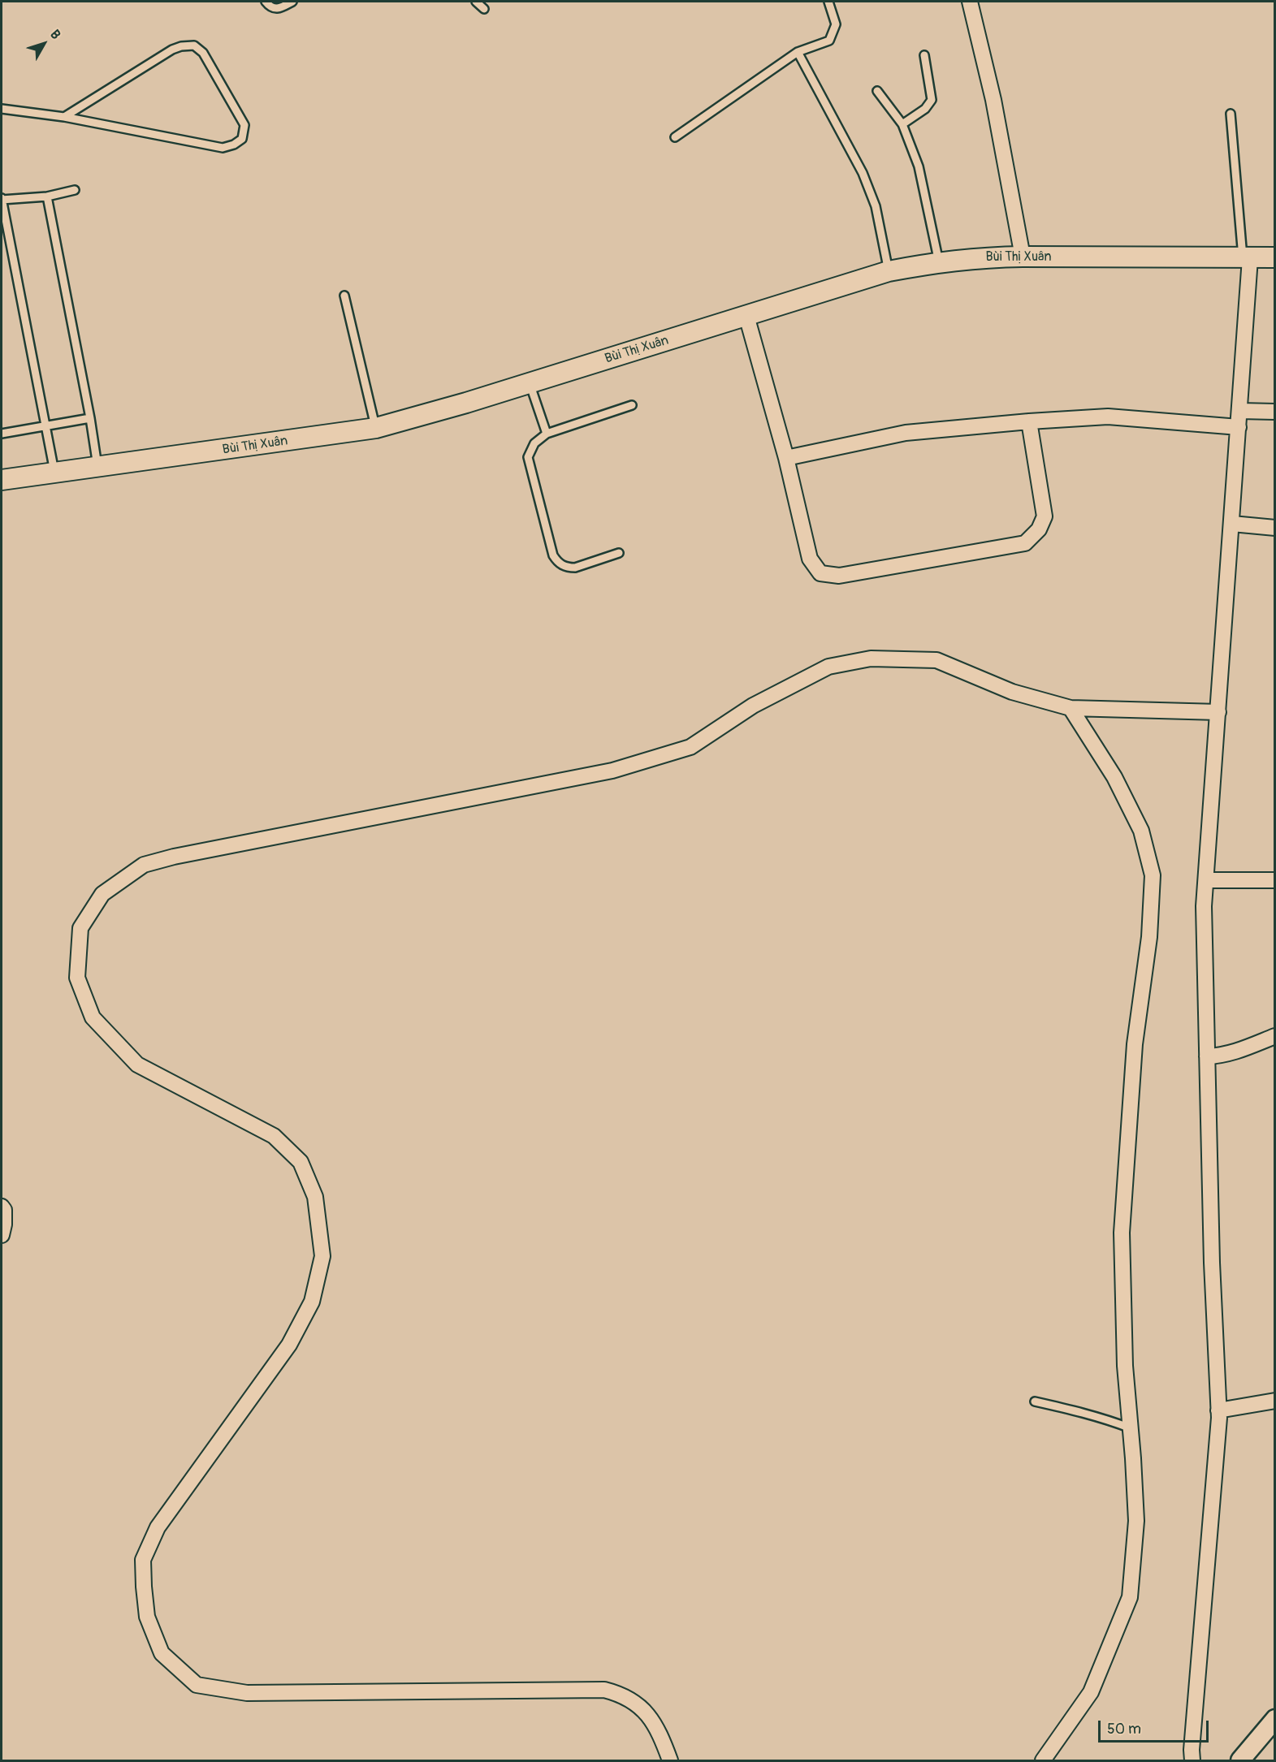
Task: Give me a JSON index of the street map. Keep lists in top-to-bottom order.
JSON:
{
  "streets": {
    "main road": ["Bùi Thị Xuân"]
  },
  "scale_bar": "50 m",
  "north": "top right"
}
